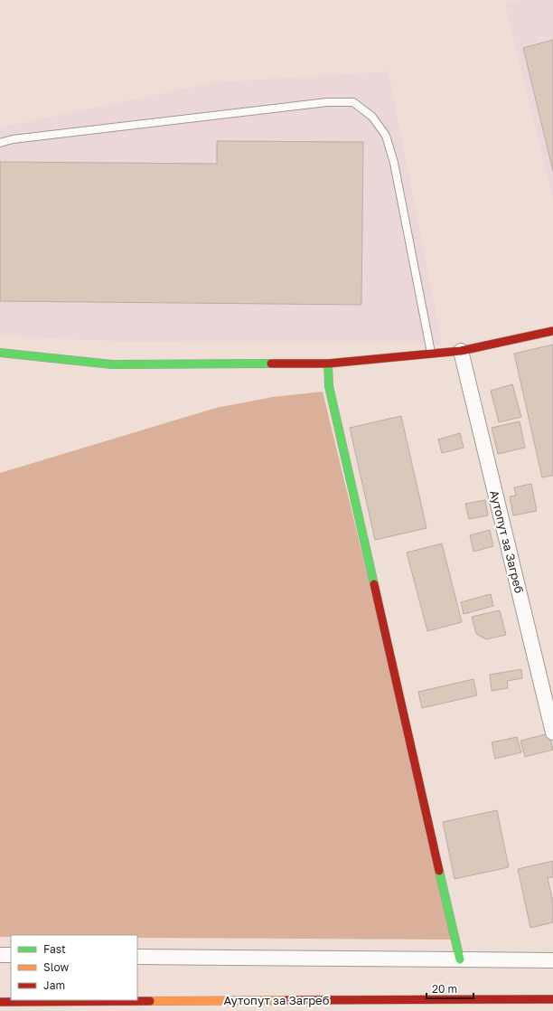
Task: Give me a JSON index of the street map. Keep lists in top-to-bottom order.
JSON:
{
  "streets": {
    "main road": ["Аутопут за Загреб"]
  },
  "legend": ["Fast", "Slow", "Jam"],
  "scale_bar": "20 m"
}
